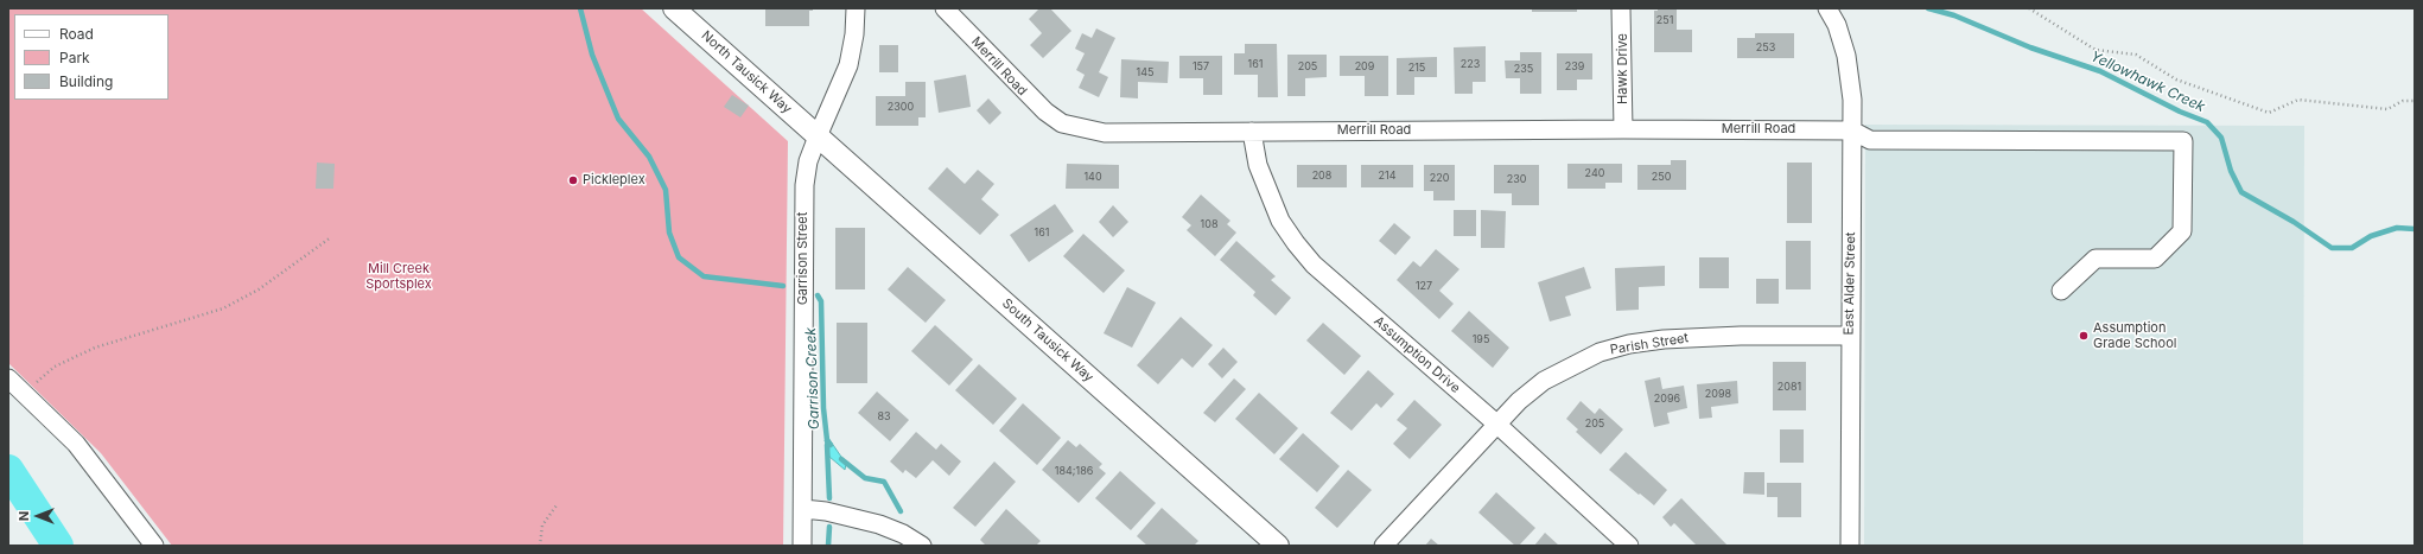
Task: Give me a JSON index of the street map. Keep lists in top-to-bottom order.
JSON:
{
  "streets": {
    "main road": ["North Tausick Way", "South Tausick Way"],
    "street": [
      "Merrill Road",
      "Hawk Drive",
      "Garrison Street",
      "East Alder Street",
      "Parish Street",
      "Assumption Drive"
    ]
  },
  "crossings": [
    ["Merrill Road", "Hawk Drive"],
    ["Merrill Road", "East Alder Street"],
    ["Merrill Road", "Assumption Drive"],
    ["North Tausick Way", "Garrison Street"],
    ["North Tausick Way", "South Tausick Way"],
    ["Garrison Street", "South Tausick Way"],
    ["East Alder Street", "Parish Street"],
    ["Parish Street", "Assumption Drive"]
  ],
  "water": ["Yellowhawk Creek", "Garrison Creek"],
  "parks": ["Mill Creek Sportsplex"],
  "places": ["Pickleplex", "Assumption Grade School"],
  "house_numbers": [
    "251",
    "253",
    "161",
    "223",
    "157",
    "205",
    "209",
    "239",
    "215",
    "235",
    "145",
    "2300",
    "240",
    "208",
    "214",
    "140",
    "250",
    "220",
    "230",
    "108",
    "161",
    "127",
    "195",
    "2081",
    "2098",
    "2096",
    "83",
    "205",
    "184;186"
  ],
  "legend": ["Road", "Park", "Building"],
  "north": "left"
}
